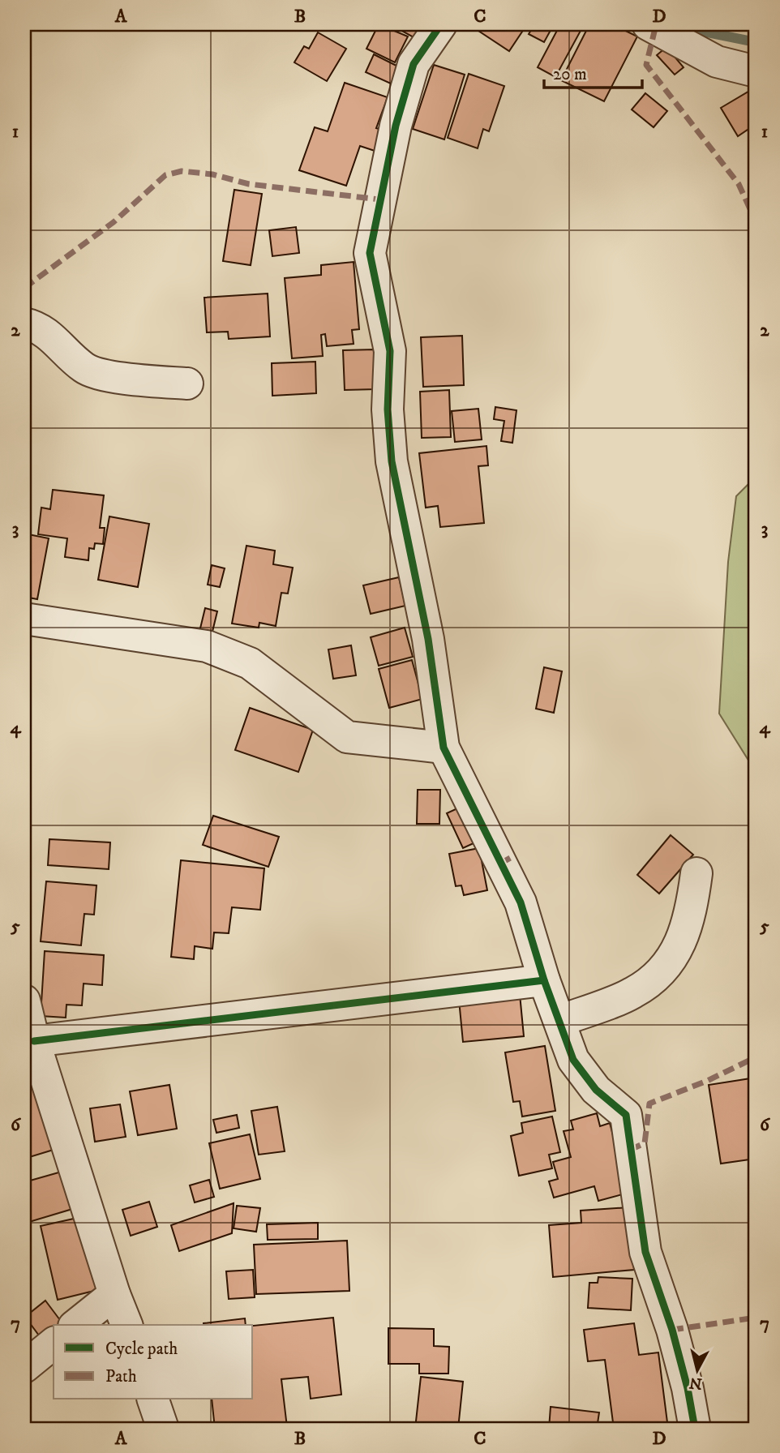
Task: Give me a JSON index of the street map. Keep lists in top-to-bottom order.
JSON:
{
  "legend": ["Cycle path", "Path"],
  "scale_bar": "20 m",
  "north": "bottom",
  "grid": {
    "columns": [
      "A",
      "B",
      "C",
      "D"
    ],
    "rows": [
      "1",
      "2",
      "3",
      "4",
      "5",
      "6",
      "7"
    ]
  }
}
